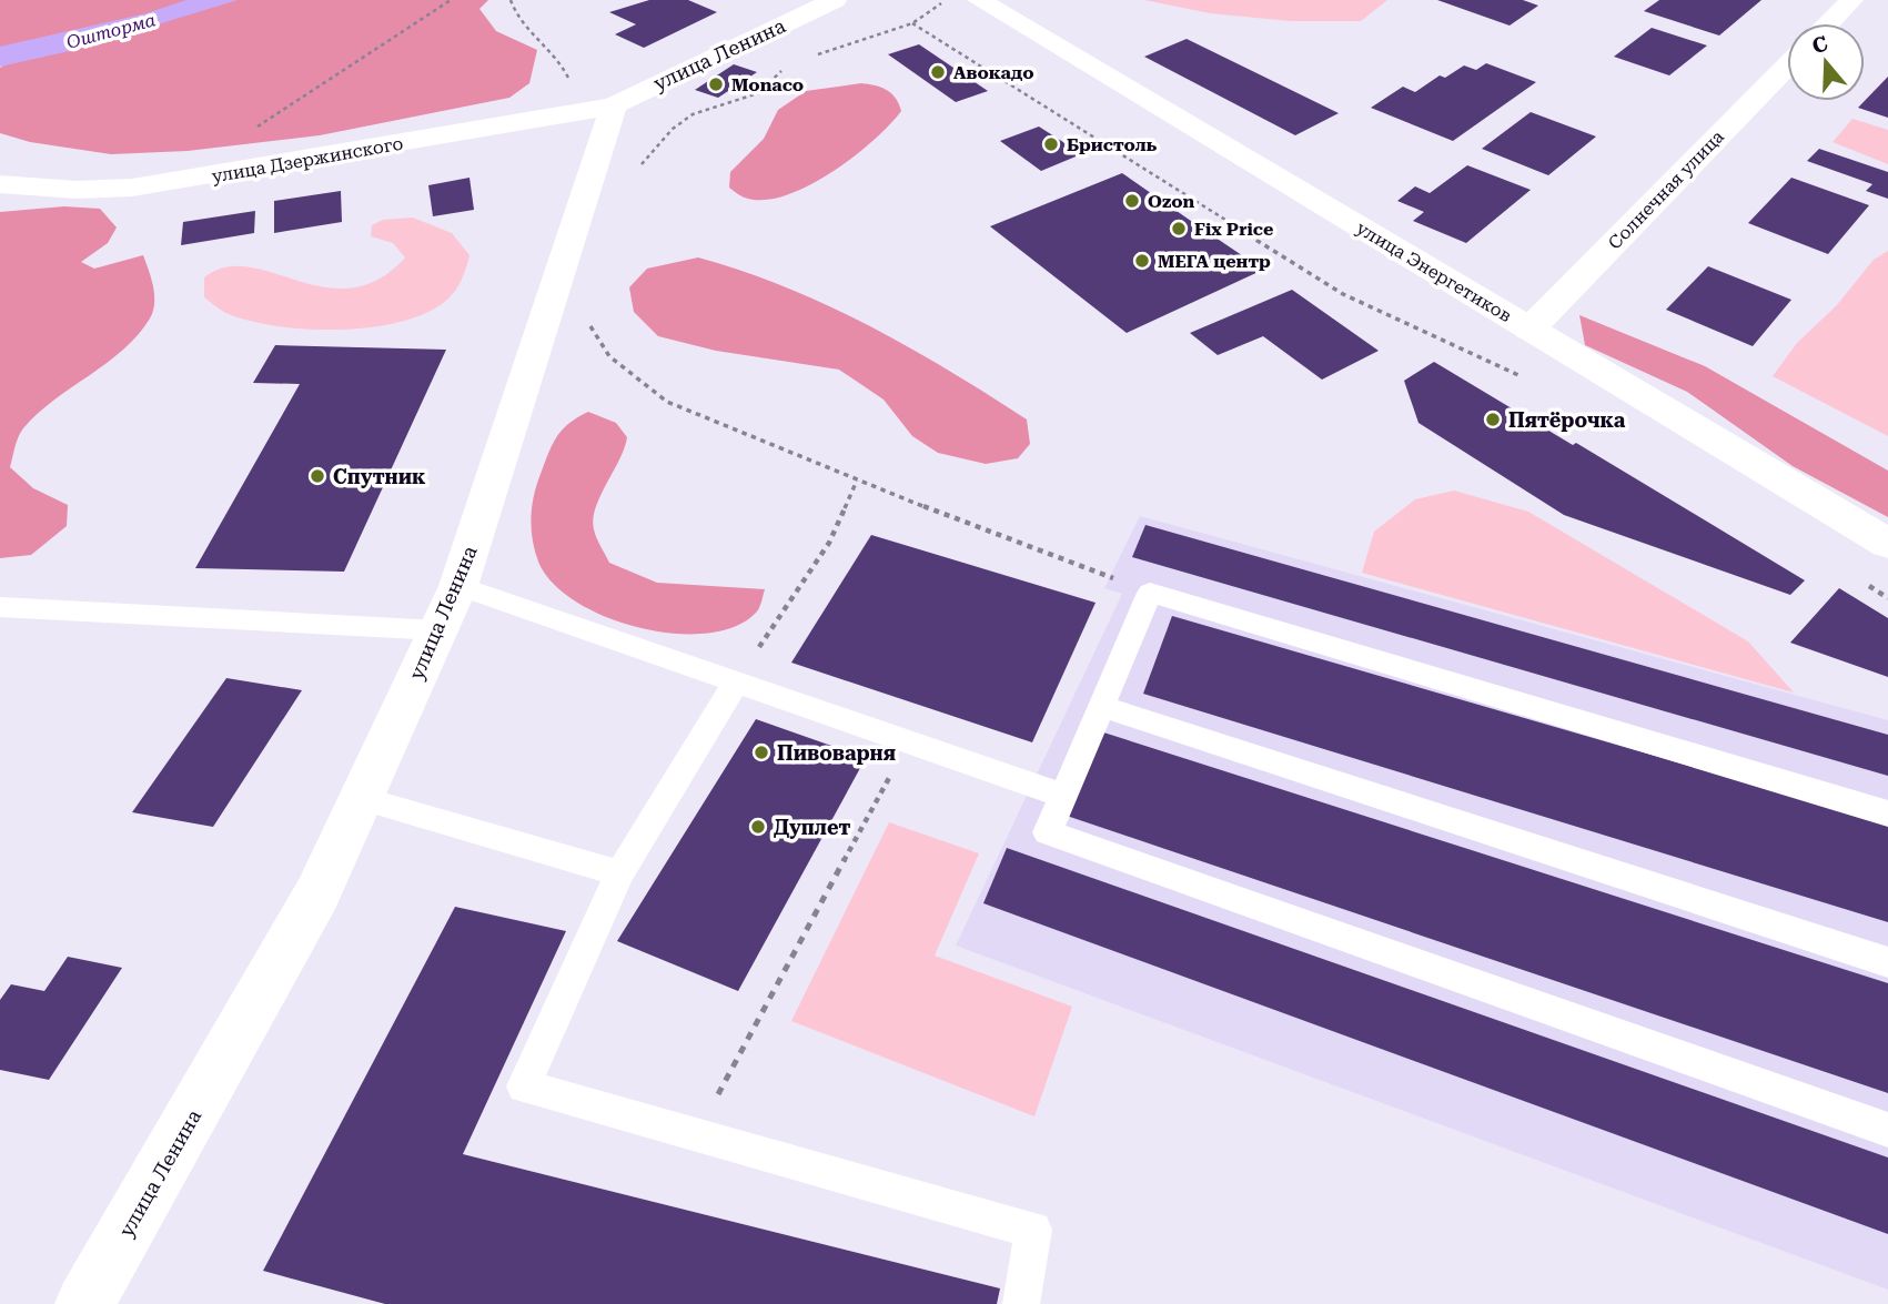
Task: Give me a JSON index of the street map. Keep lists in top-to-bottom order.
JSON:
{
  "streets": {
    "street": [
      "улица Ленина",
      "улица Дзержинского",
      "Солнечная улица",
      "улица Энергетиков"
    ]
  },
  "crossings": [
    ["улица Ленина", "улица Дзержинского"],
    ["Солнечная улица", "улица Энергетиков"]
  ],
  "water": ["Ошторма"],
  "places": [
    "Авокадо",
    "Monaco",
    "Бристоль",
    "Ozon",
    "Fix Price",
    "МЕГА центр",
    "Пятёрочка",
    "Спутник",
    "Пивоварня",
    "Дуплет"
  ],
  "north": "top"
}
